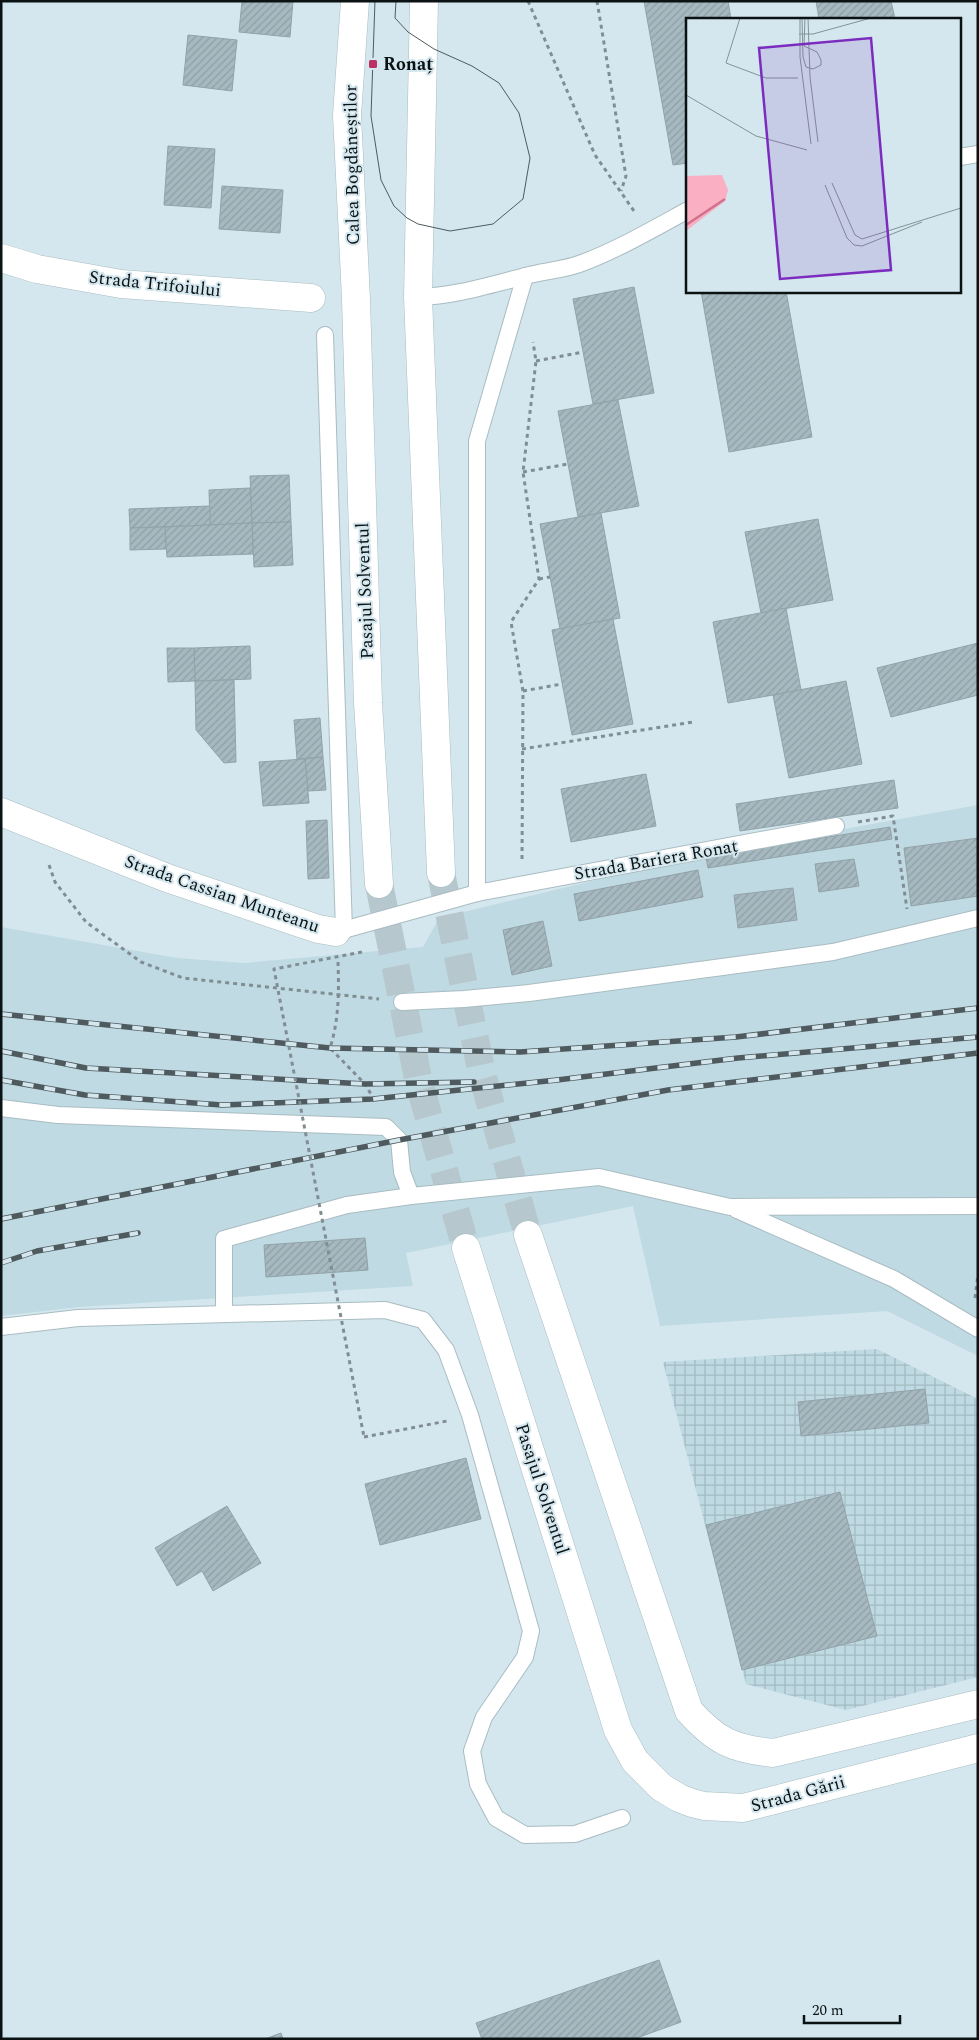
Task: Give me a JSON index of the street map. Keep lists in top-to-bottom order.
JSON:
{
  "streets": {
    "main road": [
      "Calea Bogdăneștilor",
      "Strada Trifoiului",
      "Pasajul Solventul",
      "Strada Cassian Munteanu",
      "Strada Gării"
    ],
    "lane": ["Strada Bariera Ronaț"]
  },
  "crossings": [
    ["Calea Bogdăneștilor", "Pasajul Solventul"],
    ["Pasajul Solventul", "Strada Gării"],
    ["Strada Bariera Ronaț", "Strada Cassian Munteanu"]
  ],
  "places": {
    "transit": ["Ronaț"]
  },
  "scale_bar": "20 m"
}
